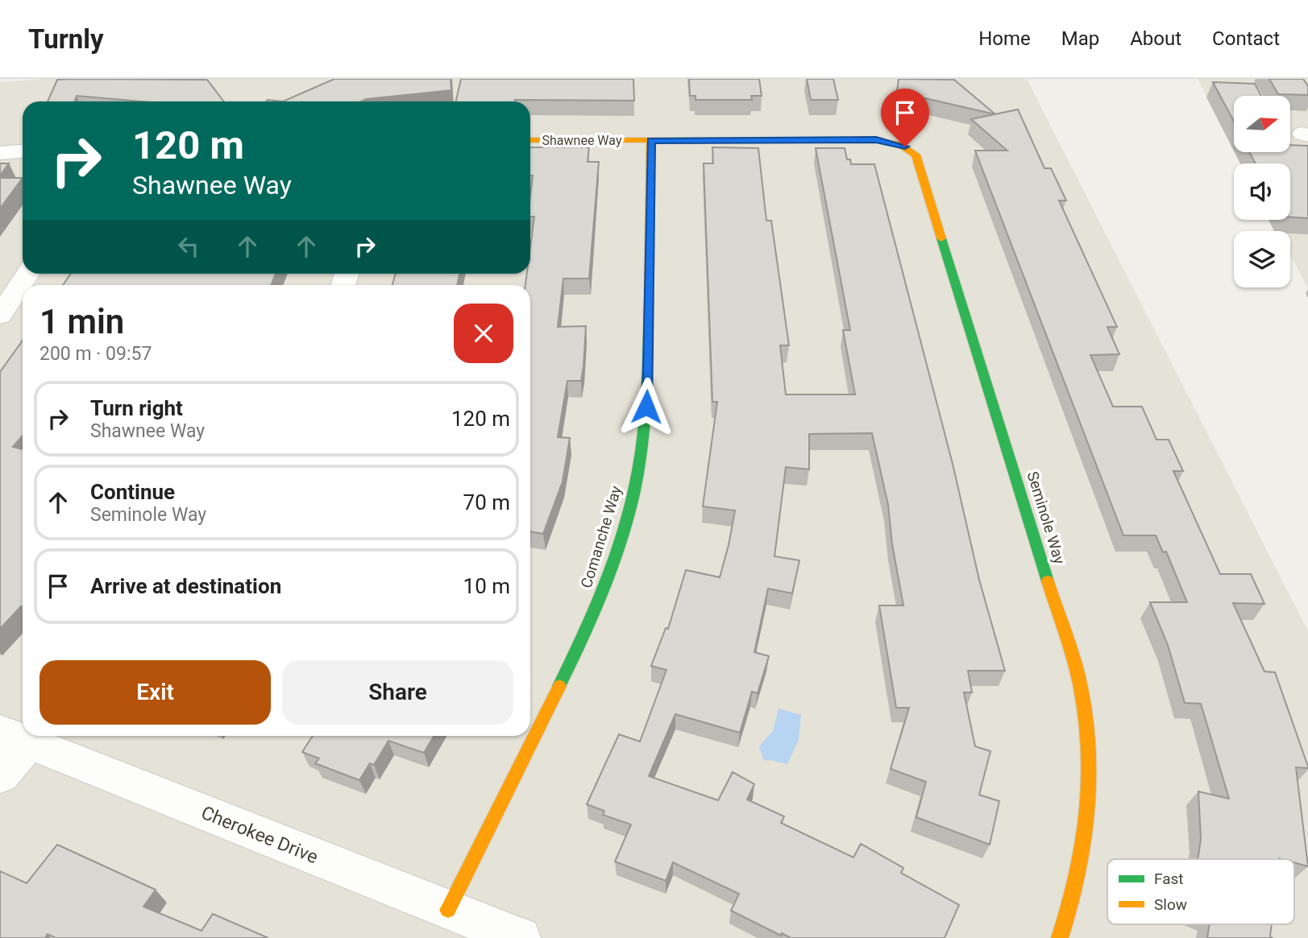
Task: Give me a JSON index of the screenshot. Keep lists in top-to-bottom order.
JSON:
{
  "streets": {
    "street": [
      "Shawnee Way",
      "Seminole Way",
      "Comanche Way",
      "Cherokee Drive"
    ]
  },
  "crossings": [
    ["Shawnee Way", "Seminole Way"],
    ["Shawnee Way", "Comanche Way"],
    ["Comanche Way", "Cherokee Drive"]
  ],
  "legend": ["Fast", "Slow"],
  "north": "right",
  "page": {
    "header": "Turnly",
    "nav": [
      "Home",
      "Map",
      "About",
      "Contact"
    ],
    "turn": ["120 m", "Shawnee Way"],
    "heading": ["1 min", "200 m · 09:57"],
    "list": [
      {
        "name": "Turn right",
        "note": "Shawnee Way",
        "value": "120 m"
      },
      {
        "name": "Continue",
        "note": "Seminole Way",
        "value": "70 m"
      },
      {
        "name": "Arrive at destination",
        "value": "10 m"
      }
    ],
    "buttons": ["Exit", "Share"]
  }
}
